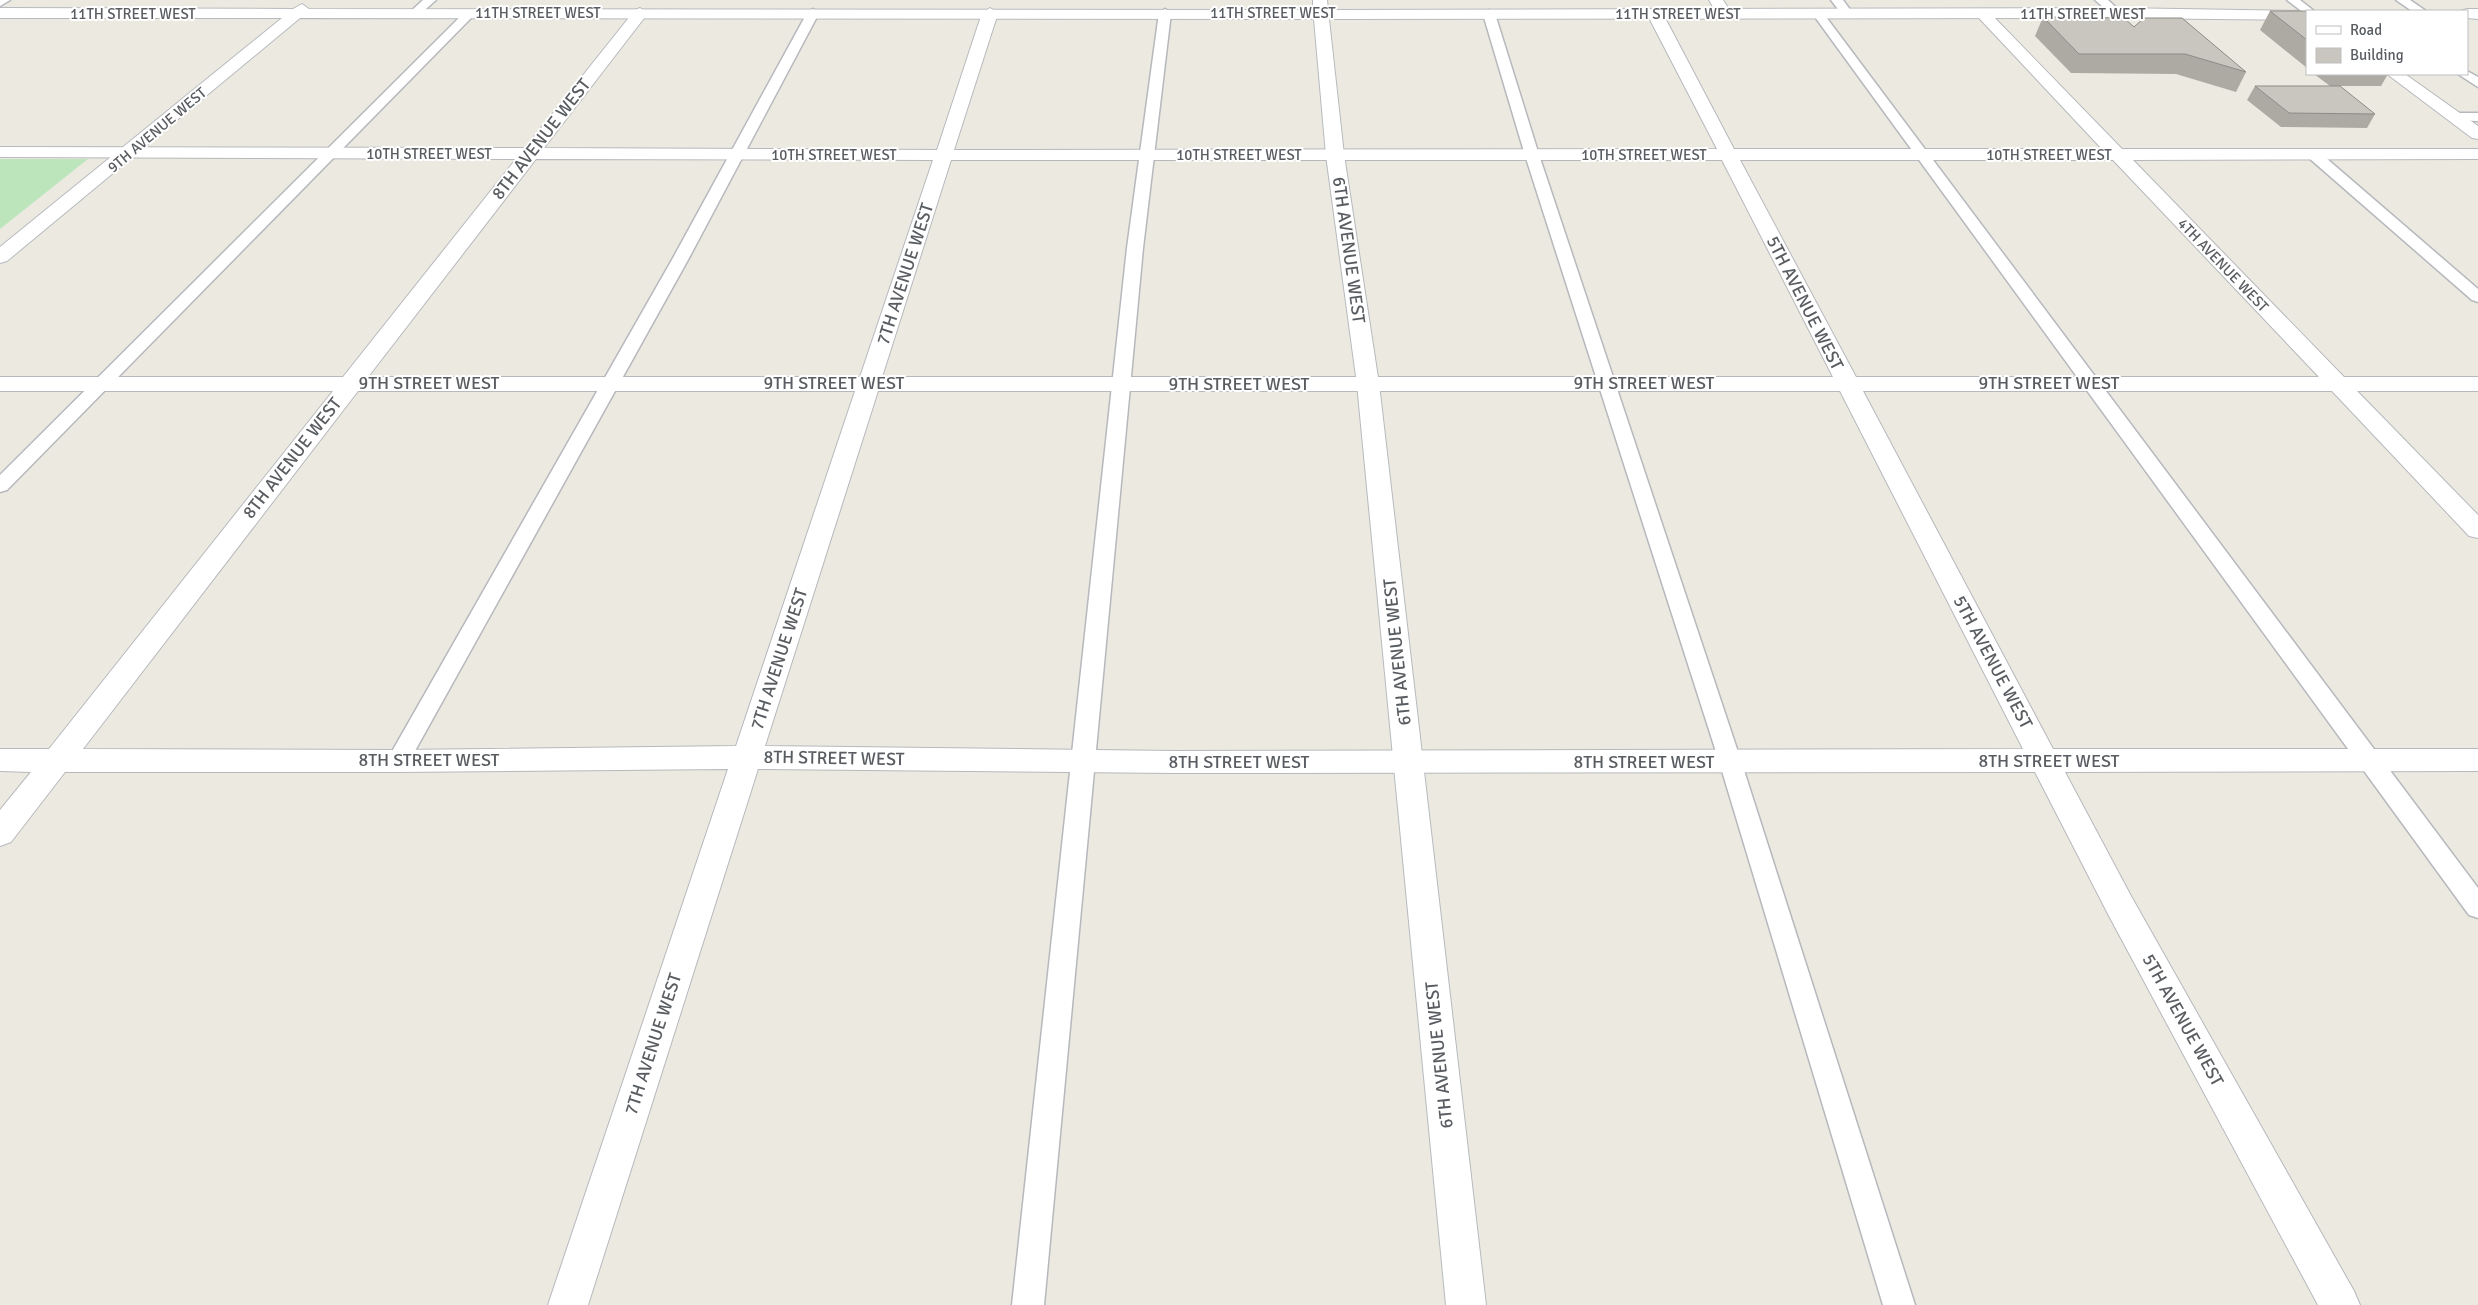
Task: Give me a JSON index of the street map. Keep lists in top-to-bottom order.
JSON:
{
  "streets": {
    "street": [
      "11TH STREET WEST",
      "9TH AVENUE WEST",
      "8TH AVENUE WEST",
      "10TH STREET WEST",
      "6TH AVENUE WEST",
      "4TH AVENUE WEST",
      "7TH AVENUE WEST",
      "5TH AVENUE WEST",
      "9TH STREET WEST",
      "8TH STREET WEST"
    ]
  },
  "crossings": [
    ["11TH STREET WEST", "9TH AVENUE WEST"],
    ["11TH STREET WEST", "8TH AVENUE WEST"],
    ["11TH STREET WEST", "6TH AVENUE WEST"],
    ["11TH STREET WEST", "4TH AVENUE WEST"],
    ["11TH STREET WEST", "7TH AVENUE WEST"],
    ["11TH STREET WEST", "5TH AVENUE WEST"],
    ["9TH AVENUE WEST", "10TH STREET WEST"],
    ["8TH AVENUE WEST", "10TH STREET WEST"],
    ["8TH AVENUE WEST", "9TH STREET WEST"],
    ["8TH AVENUE WEST", "8TH STREET WEST"],
    ["10TH STREET WEST", "6TH AVENUE WEST"],
    ["10TH STREET WEST", "4TH AVENUE WEST"],
    ["10TH STREET WEST", "7TH AVENUE WEST"],
    ["10TH STREET WEST", "5TH AVENUE WEST"],
    ["6TH AVENUE WEST", "9TH STREET WEST"],
    ["6TH AVENUE WEST", "8TH STREET WEST"],
    ["4TH AVENUE WEST", "9TH STREET WEST"],
    ["7TH AVENUE WEST", "9TH STREET WEST"],
    ["7TH AVENUE WEST", "8TH STREET WEST"],
    ["5TH AVENUE WEST", "9TH STREET WEST"],
    ["5TH AVENUE WEST", "8TH STREET WEST"]
  ],
  "legend": ["Road", "Building"]
}
